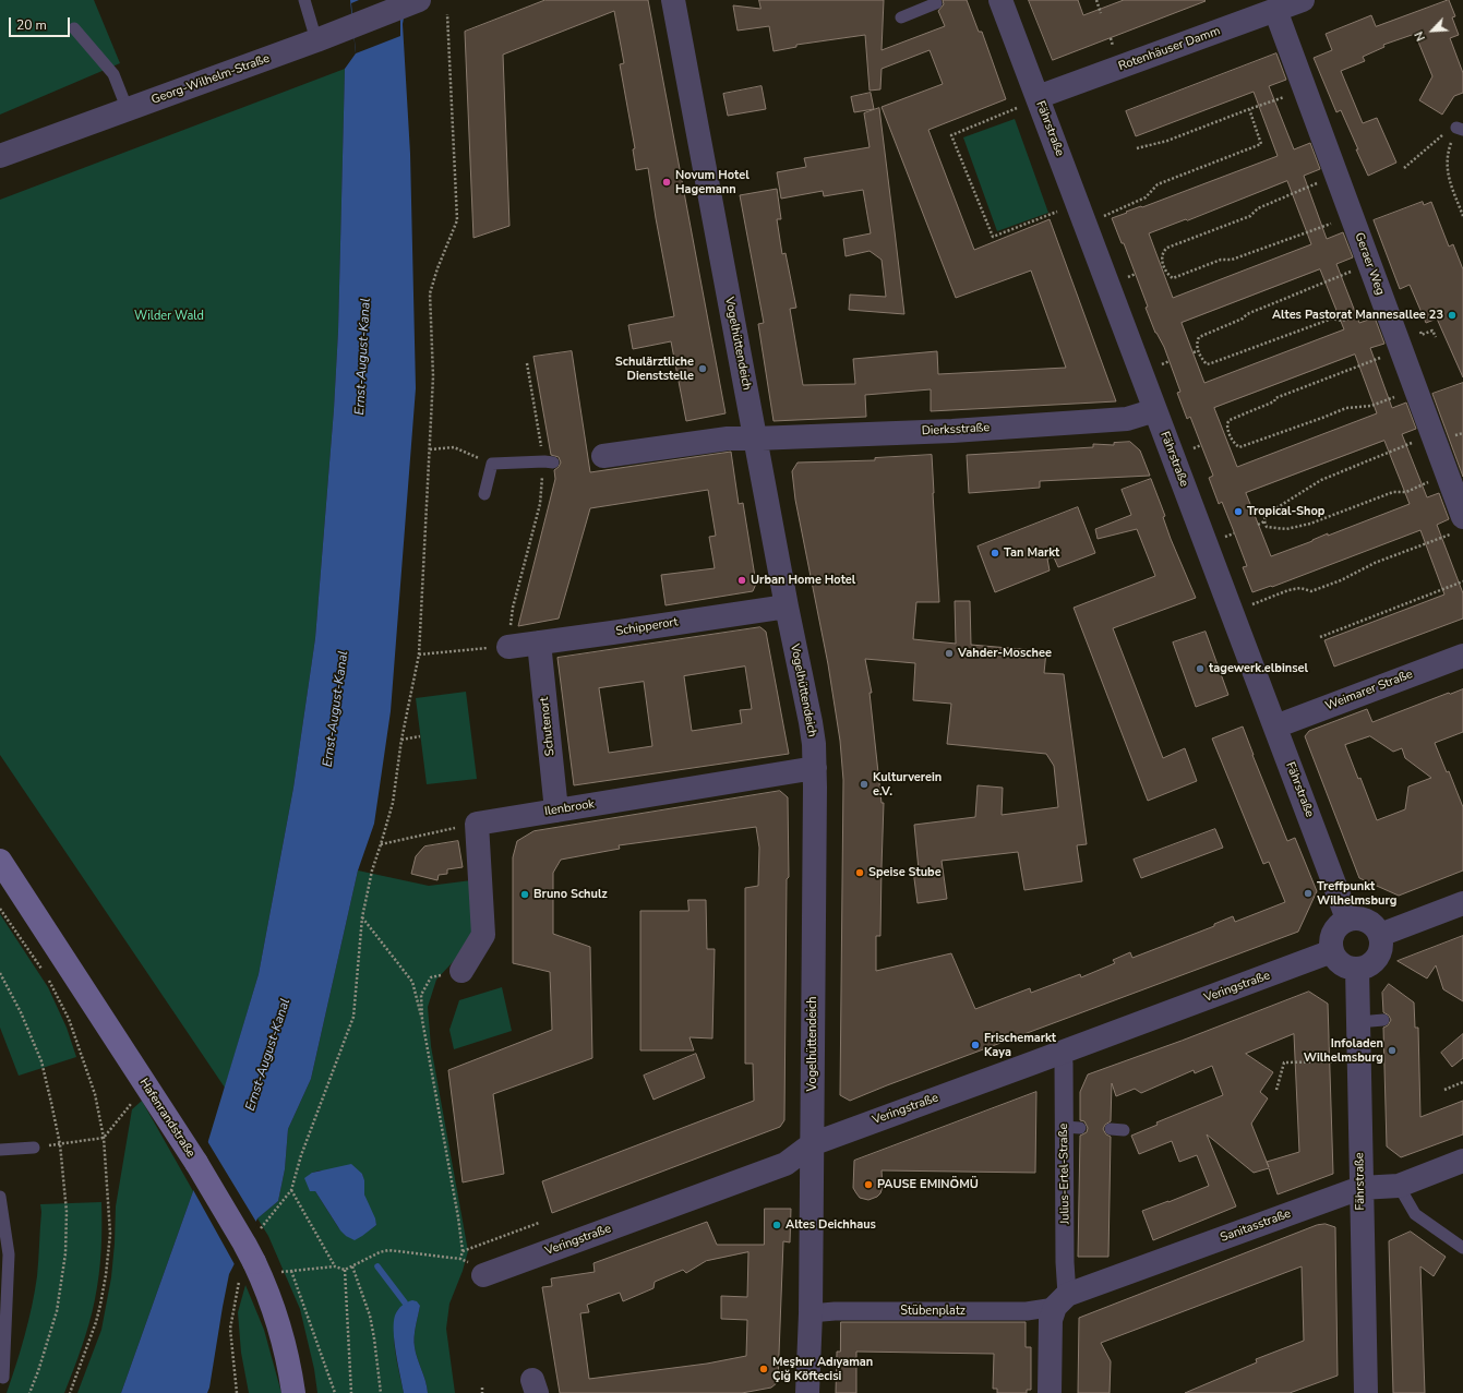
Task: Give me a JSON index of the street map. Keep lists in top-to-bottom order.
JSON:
{
  "streets": {
    "main road": ["Hafenrandstraße"],
    "street": [
      "Rotenhäuser Damm",
      "Georg-Wilhelm-Straße",
      "Fährstraße",
      "Geraer Weg",
      "Vogelhüttendeich",
      "Dierksstraße",
      "Schipperort",
      "Weimarer Straße",
      "Schutenort",
      "Ilenbrook",
      "Veringstraße",
      "Julius-Ertel-Straße",
      "Sanitasstraße",
      "Stübenplatz"
    ]
  },
  "crossings": [
    ["Rotenhäuser Damm", "Fährstraße"],
    ["Rotenhäuser Damm", "Geraer Weg"],
    ["Fährstraße", "Dierksstraße"],
    ["Fährstraße", "Weimarer Straße"],
    ["Fährstraße", "Veringstraße"],
    ["Fährstraße", "Sanitasstraße"],
    ["Vogelhüttendeich", "Dierksstraße"],
    ["Vogelhüttendeich", "Schipperort"],
    ["Vogelhüttendeich", "Ilenbrook"],
    ["Vogelhüttendeich", "Veringstraße"],
    ["Vogelhüttendeich", "Stübenplatz"],
    ["Schipperort", "Schutenort"],
    ["Schutenort", "Ilenbrook"],
    ["Veringstraße", "Julius-Ertel-Straße"],
    ["Julius-Ertel-Straße", "Sanitasstraße"],
    ["Julius-Ertel-Straße", "Stübenplatz"],
    ["Sanitasstraße", "Stübenplatz"]
  ],
  "water": ["Ernst-August-Kanal"],
  "parks": ["Wilder Wald"],
  "places": [
    "Novum Hotel Hagemann",
    "Altes Pastorat Mannesallee 23",
    "Schulärztliche Dienststelle",
    "Tropical-Shop",
    "Tan Markt",
    "Urban Home Hotel",
    "Vahder-Moschee",
    "tagewerk.elbinsel",
    "Kulturverein e.V.",
    "Speise Stube",
    "Treffpunkt Wilhelmsburg",
    "Bruno Schulz",
    "Frischemarkt Kaya",
    "Infoladen Wilhelmsburg",
    "PAUSE EMINÖMÜ",
    "Altes Deichhaus",
    "Meşhur Adıyaman Çiğ Köftecisi"
  ],
  "scale_bar": "20 m",
  "north": "bottom left"
}
